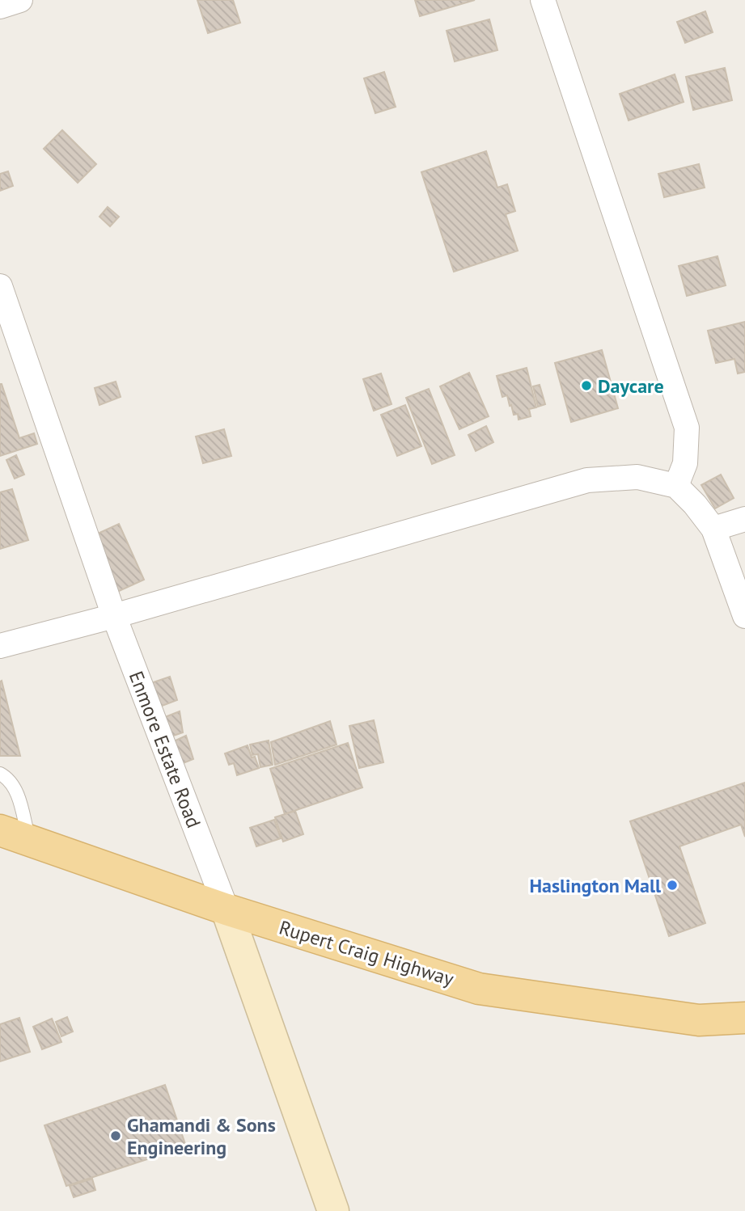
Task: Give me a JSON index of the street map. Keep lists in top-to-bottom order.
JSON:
{
  "streets": {
    "main road": ["Enmore Estate Road", "Rupert Craig Highway"]
  },
  "crossings": [
    ["Enmore Estate Road", "Rupert Craig Highway"]
  ],
  "places": ["Daycare", "Haslington Mall", "Ghamandi & Sons Engineering"]
}
